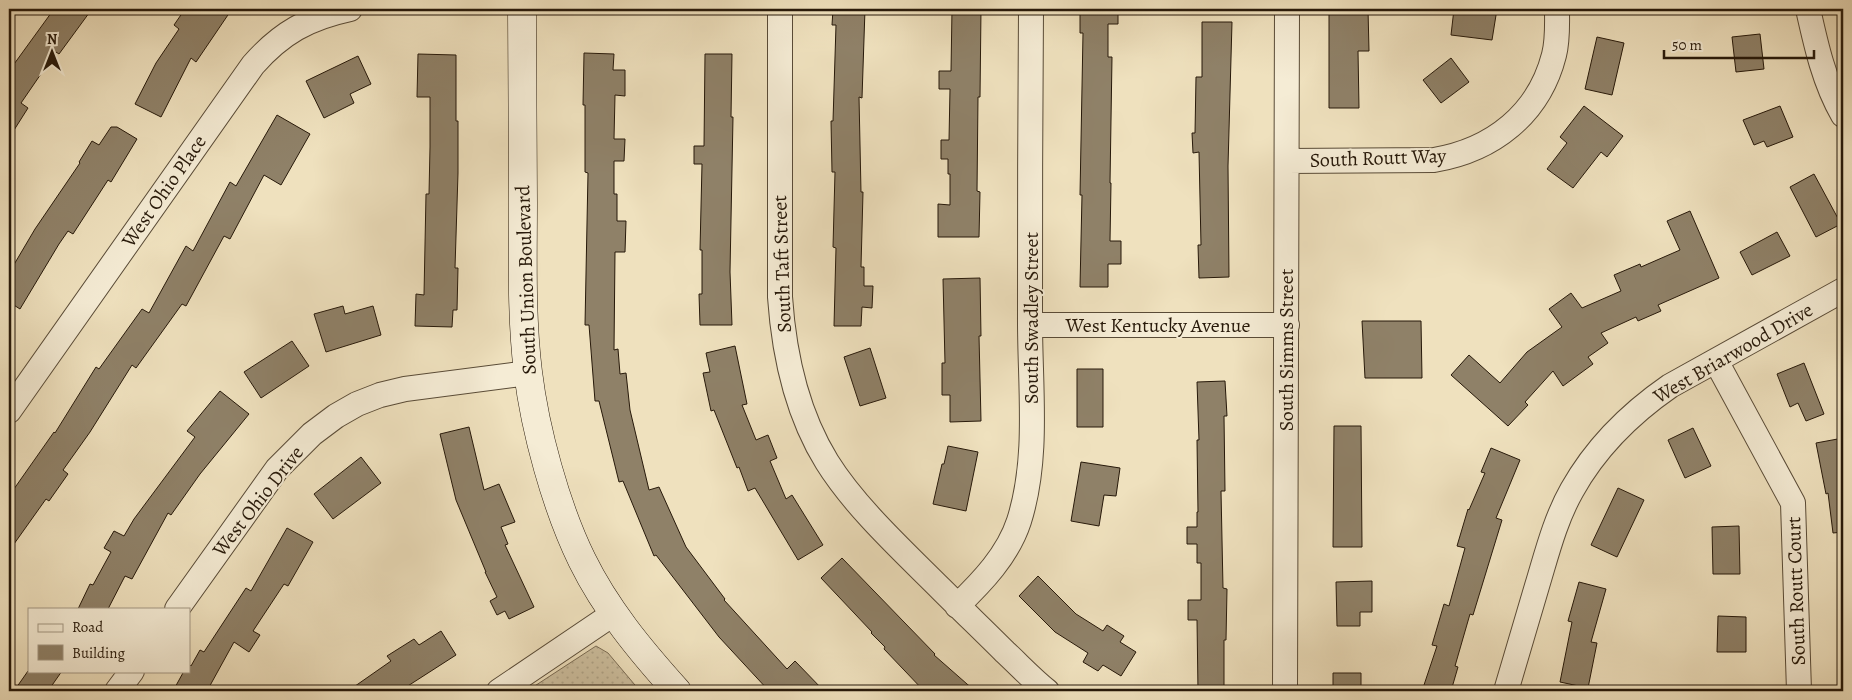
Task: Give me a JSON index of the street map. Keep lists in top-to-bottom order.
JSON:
{
  "streets": {
    "main road": ["South Union Boulevard"],
    "street": [
      "South Routt Way",
      "West Ohio Place",
      "South Taft Street",
      "South Swadley Street",
      "West Kentucky Avenue",
      "South Simms Street",
      "West Briarwood Drive",
      "West Ohio Drive",
      "South Routt Court"
    ]
  },
  "crossings": [
    ["South Routt Way", "South Simms Street"],
    ["South Taft Street", "South Swadley Street"],
    ["South Union Boulevard", "West Ohio Drive"],
    ["South Swadley Street", "West Kentucky Avenue"],
    ["West Kentucky Avenue", "South Simms Street"],
    ["West Briarwood Drive", "South Routt Court"]
  ],
  "legend": ["Road", "Building"],
  "scale_bar": "50 m",
  "north": "top"
}
